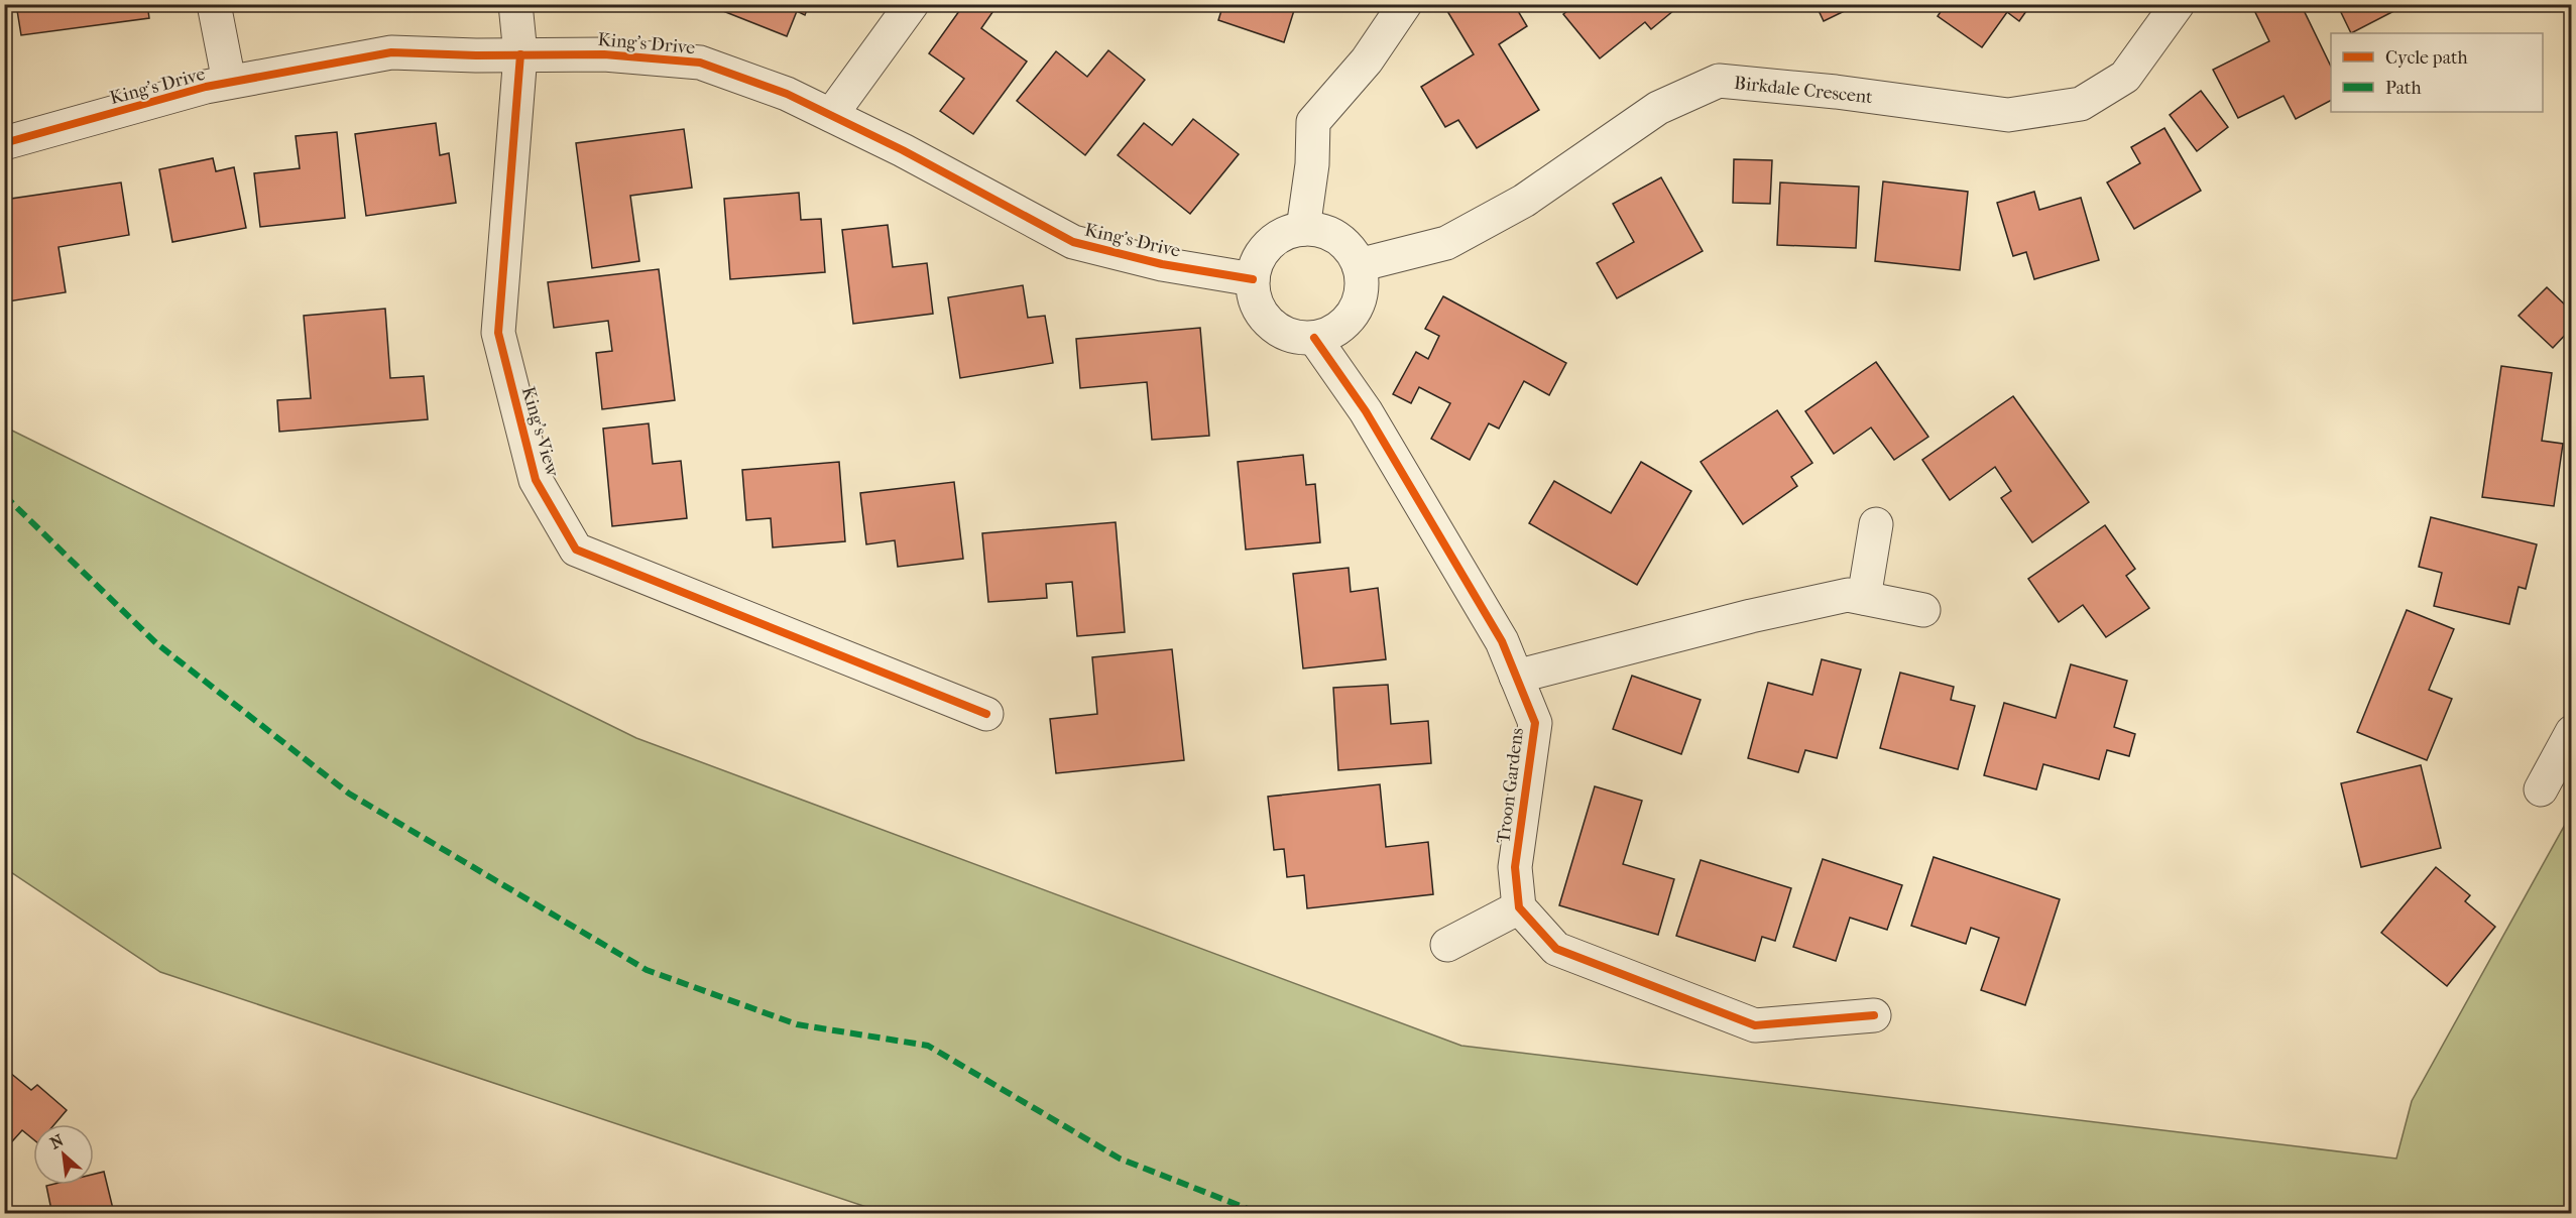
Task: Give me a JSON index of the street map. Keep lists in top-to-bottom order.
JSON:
{
  "streets": {
    "street": [
      "King's Drive",
      "Birkdale Crescent",
      "King's View",
      "Troon Gardens"
    ]
  },
  "crossings": [
    ["King's Drive", "Birkdale Crescent"],
    ["King's Drive", "King's View"],
    ["King's Drive", "Troon Gardens"],
    ["Birkdale Crescent", "Troon Gardens"]
  ],
  "legend": ["Cycle path", "Path"],
  "north": "top left"
}
